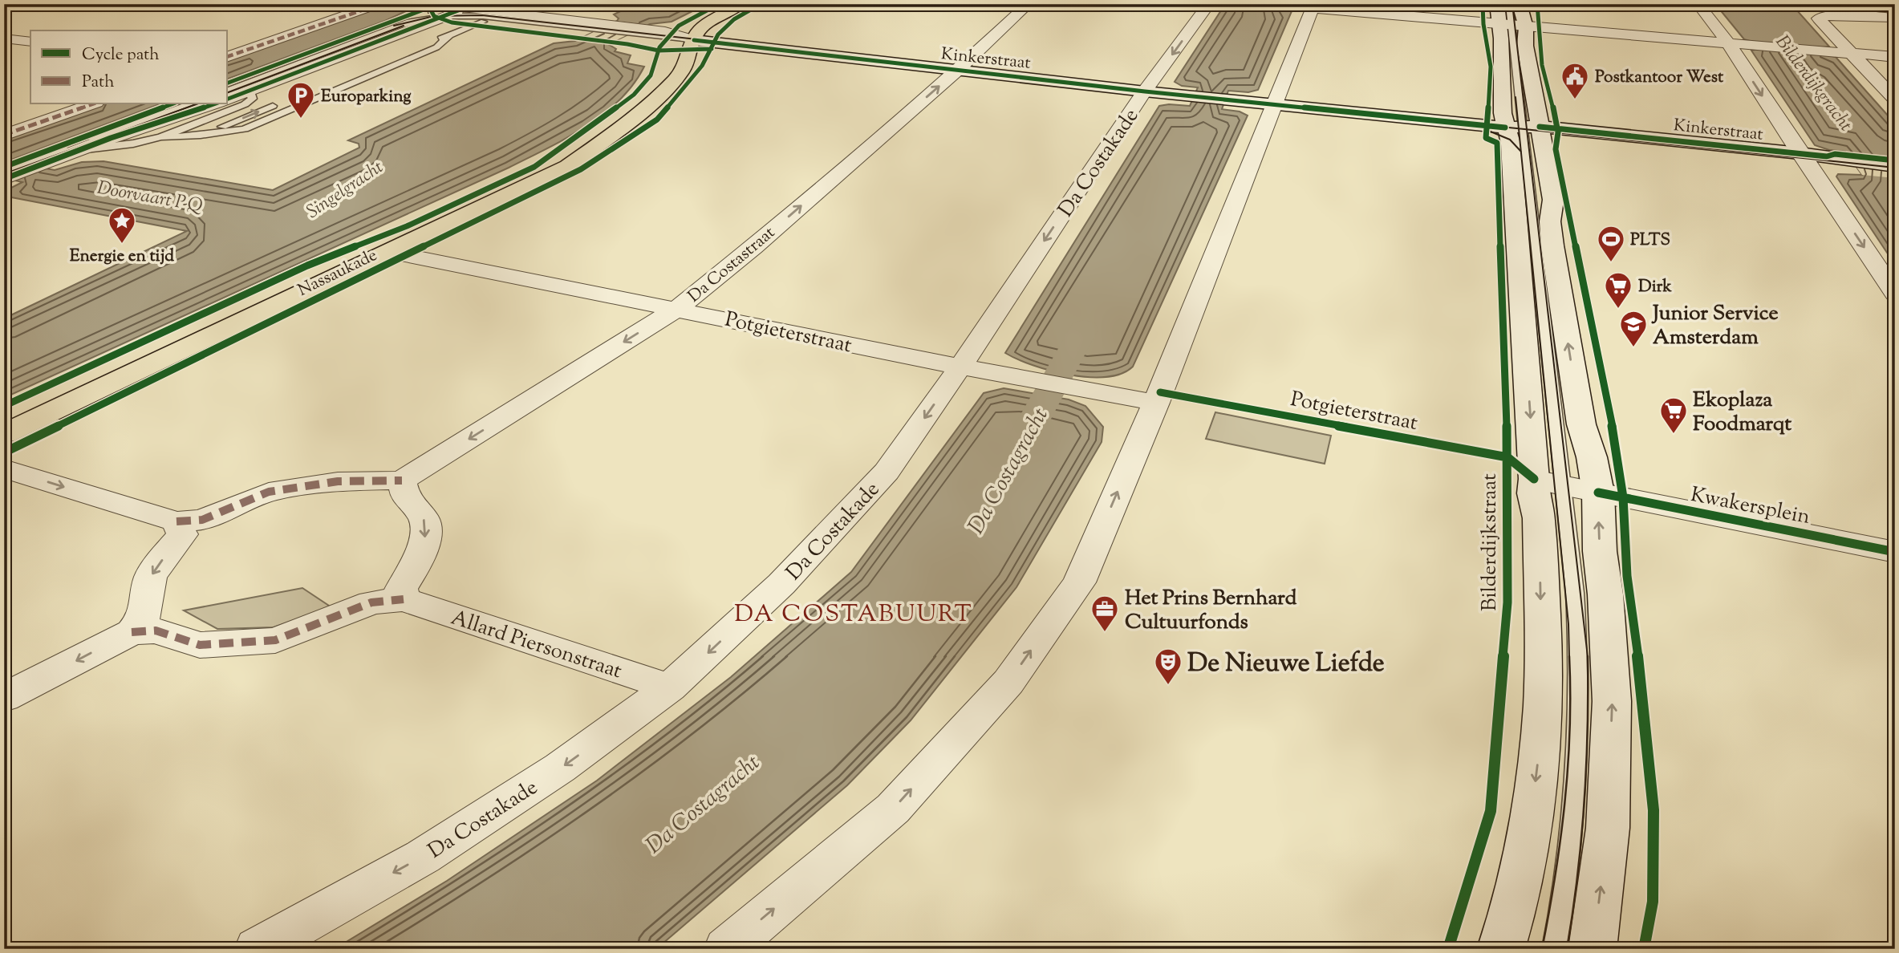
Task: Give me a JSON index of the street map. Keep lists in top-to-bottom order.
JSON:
{
  "streets": {
    "main road": ["Nassaukade"],
    "street": [
      "Kinkerstraat",
      "Da Costakade",
      "Da Costastraat",
      "Potgieterstraat",
      "Kwakersplein",
      "Allard Piersonstraat"
    ],
    "cycle path": ["Bilderdijkstraat"]
  },
  "crossings": [
    ["Kinkerstraat", "Da Costakade"],
    ["Kinkerstraat", "Da Costastraat"],
    ["Kinkerstraat", "Nassaukade"],
    ["Da Costakade", "Potgieterstraat"],
    ["Da Costakade", "Allard Piersonstraat"],
    ["Da Costastraat", "Potgieterstraat"],
    ["Nassaukade", "Potgieterstraat"]
  ],
  "districts": ["DA COSTABUURT"],
  "water": [
    "Bilderdijkgracht",
    "Singelgracht",
    "Doorvaart P-Q",
    "Da Costagracht"
  ],
  "places": {
    "public building": ["Postkantoor West"],
    "parking": ["Europarking"],
    "place": ["Energie en tijd"],
    "sports": ["PLTS"],
    "supermarket": ["Dirk", "Ekoplaza Foodmarqt"],
    "school or university": ["Junior Service Amsterdam"],
    "office": ["Het Prins Bernhard Cultuurfonds"],
    "theatre": ["De Nieuwe Liefde"]
  },
  "legend": ["Cycle path", "Path"]
}
